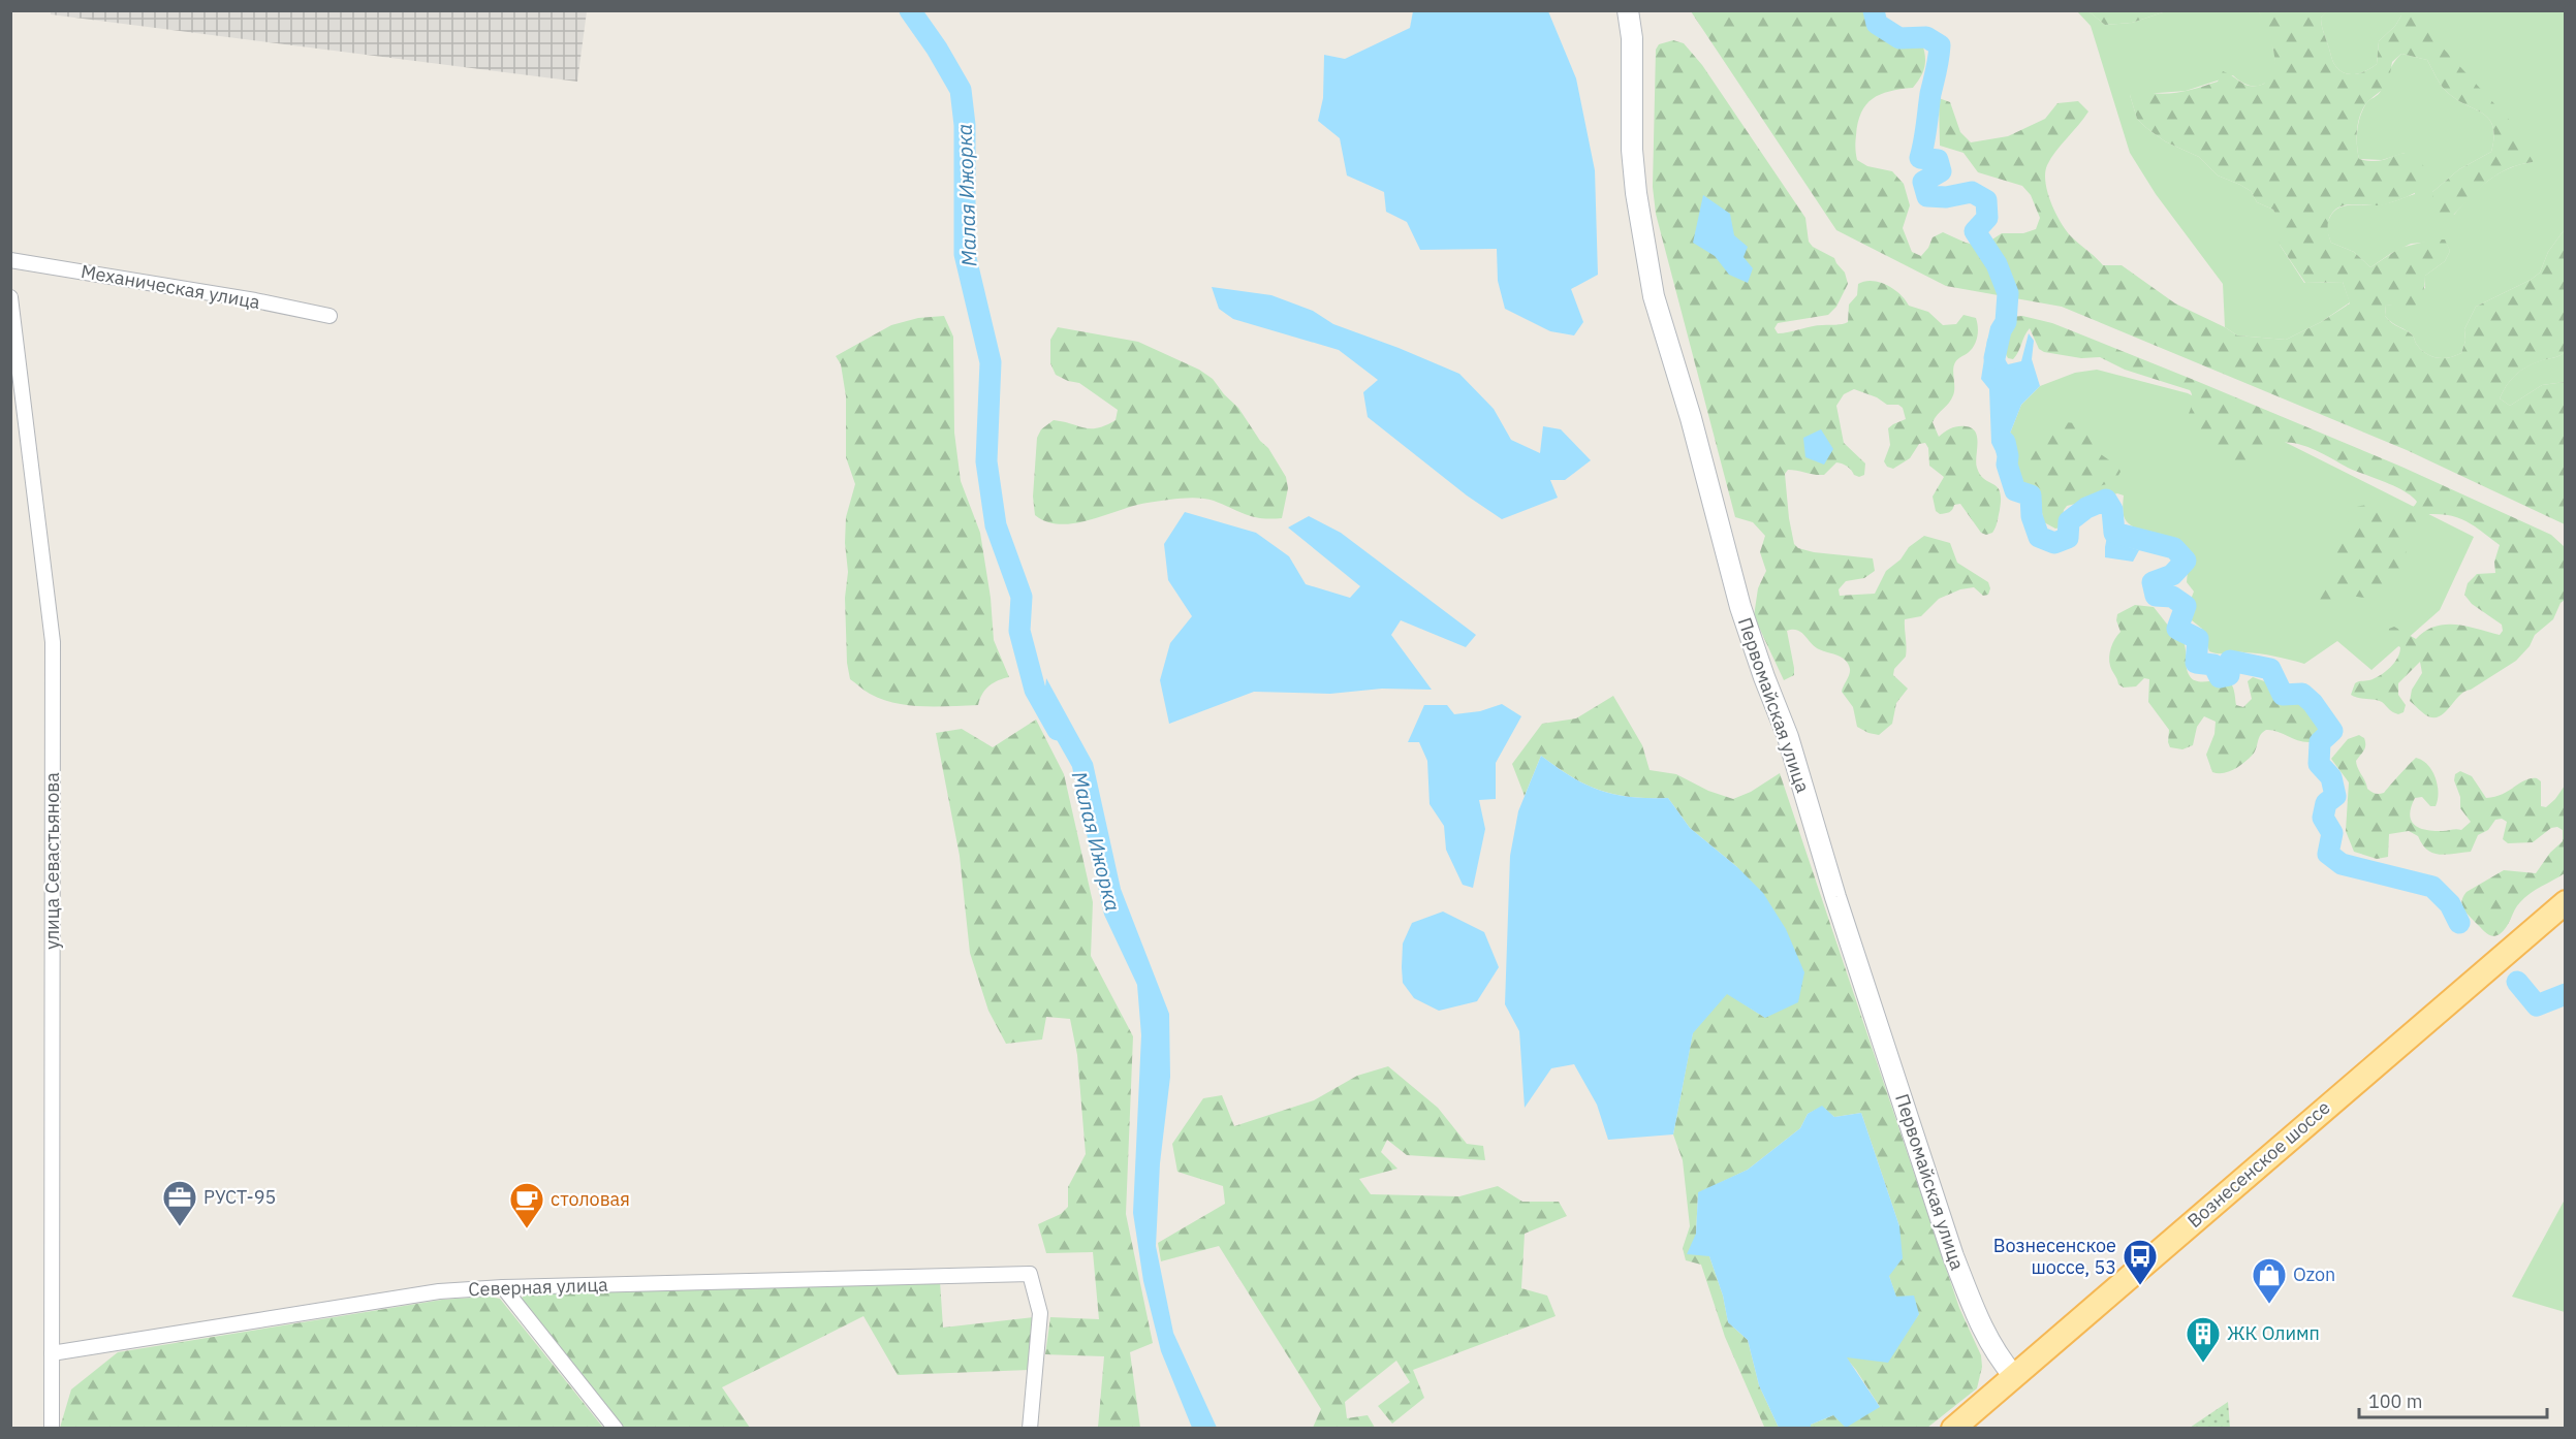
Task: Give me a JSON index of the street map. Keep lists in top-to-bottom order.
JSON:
{
  "streets": {
    "main road": ["Вознесенское шоссе"],
    "street": [
      "Механическая улица",
      "Первомайская улица",
      "улица Севастьянова",
      "Северная улица"
    ]
  },
  "crossings": [
    ["Первомайская улица", "Вознесенское шоссе"],
    ["улица Севастьянова", "Северная улица"]
  ],
  "water": ["Малая Ижорка"],
  "places": {
    "office": ["РУСТ-95"],
    "cafe": ["столовая"],
    "bus stop": ["Вознесенское шоссе, 53"],
    "shop": ["Ozon"],
    "building": ["ЖК Олимп"]
  },
  "scale_bar": "100 m"
}
